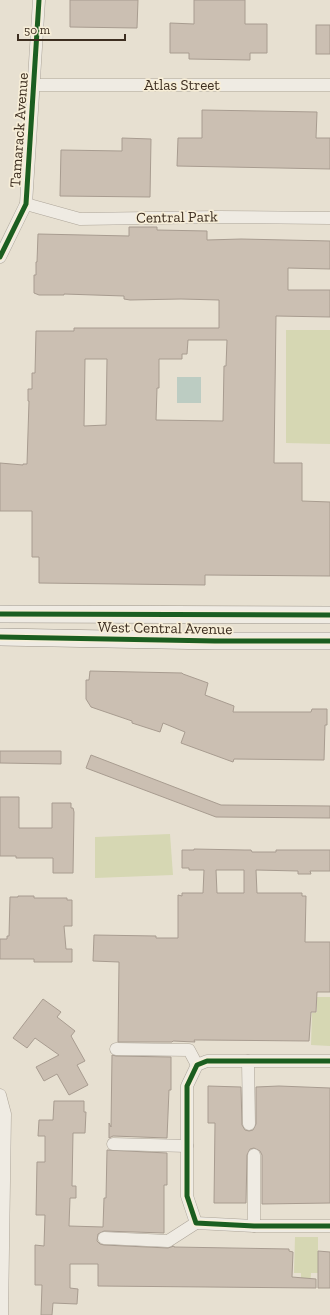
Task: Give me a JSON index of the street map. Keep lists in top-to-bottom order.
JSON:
{
  "streets": {
    "main road": ["West Central Avenue"],
    "street": ["Atlas Street", "Tamarack Avenue", "Central Park"]
  },
  "crossings": [
    ["Atlas Street", "Tamarack Avenue"],
    ["Tamarack Avenue", "Central Park"]
  ],
  "scale_bar": "50 m"
}
